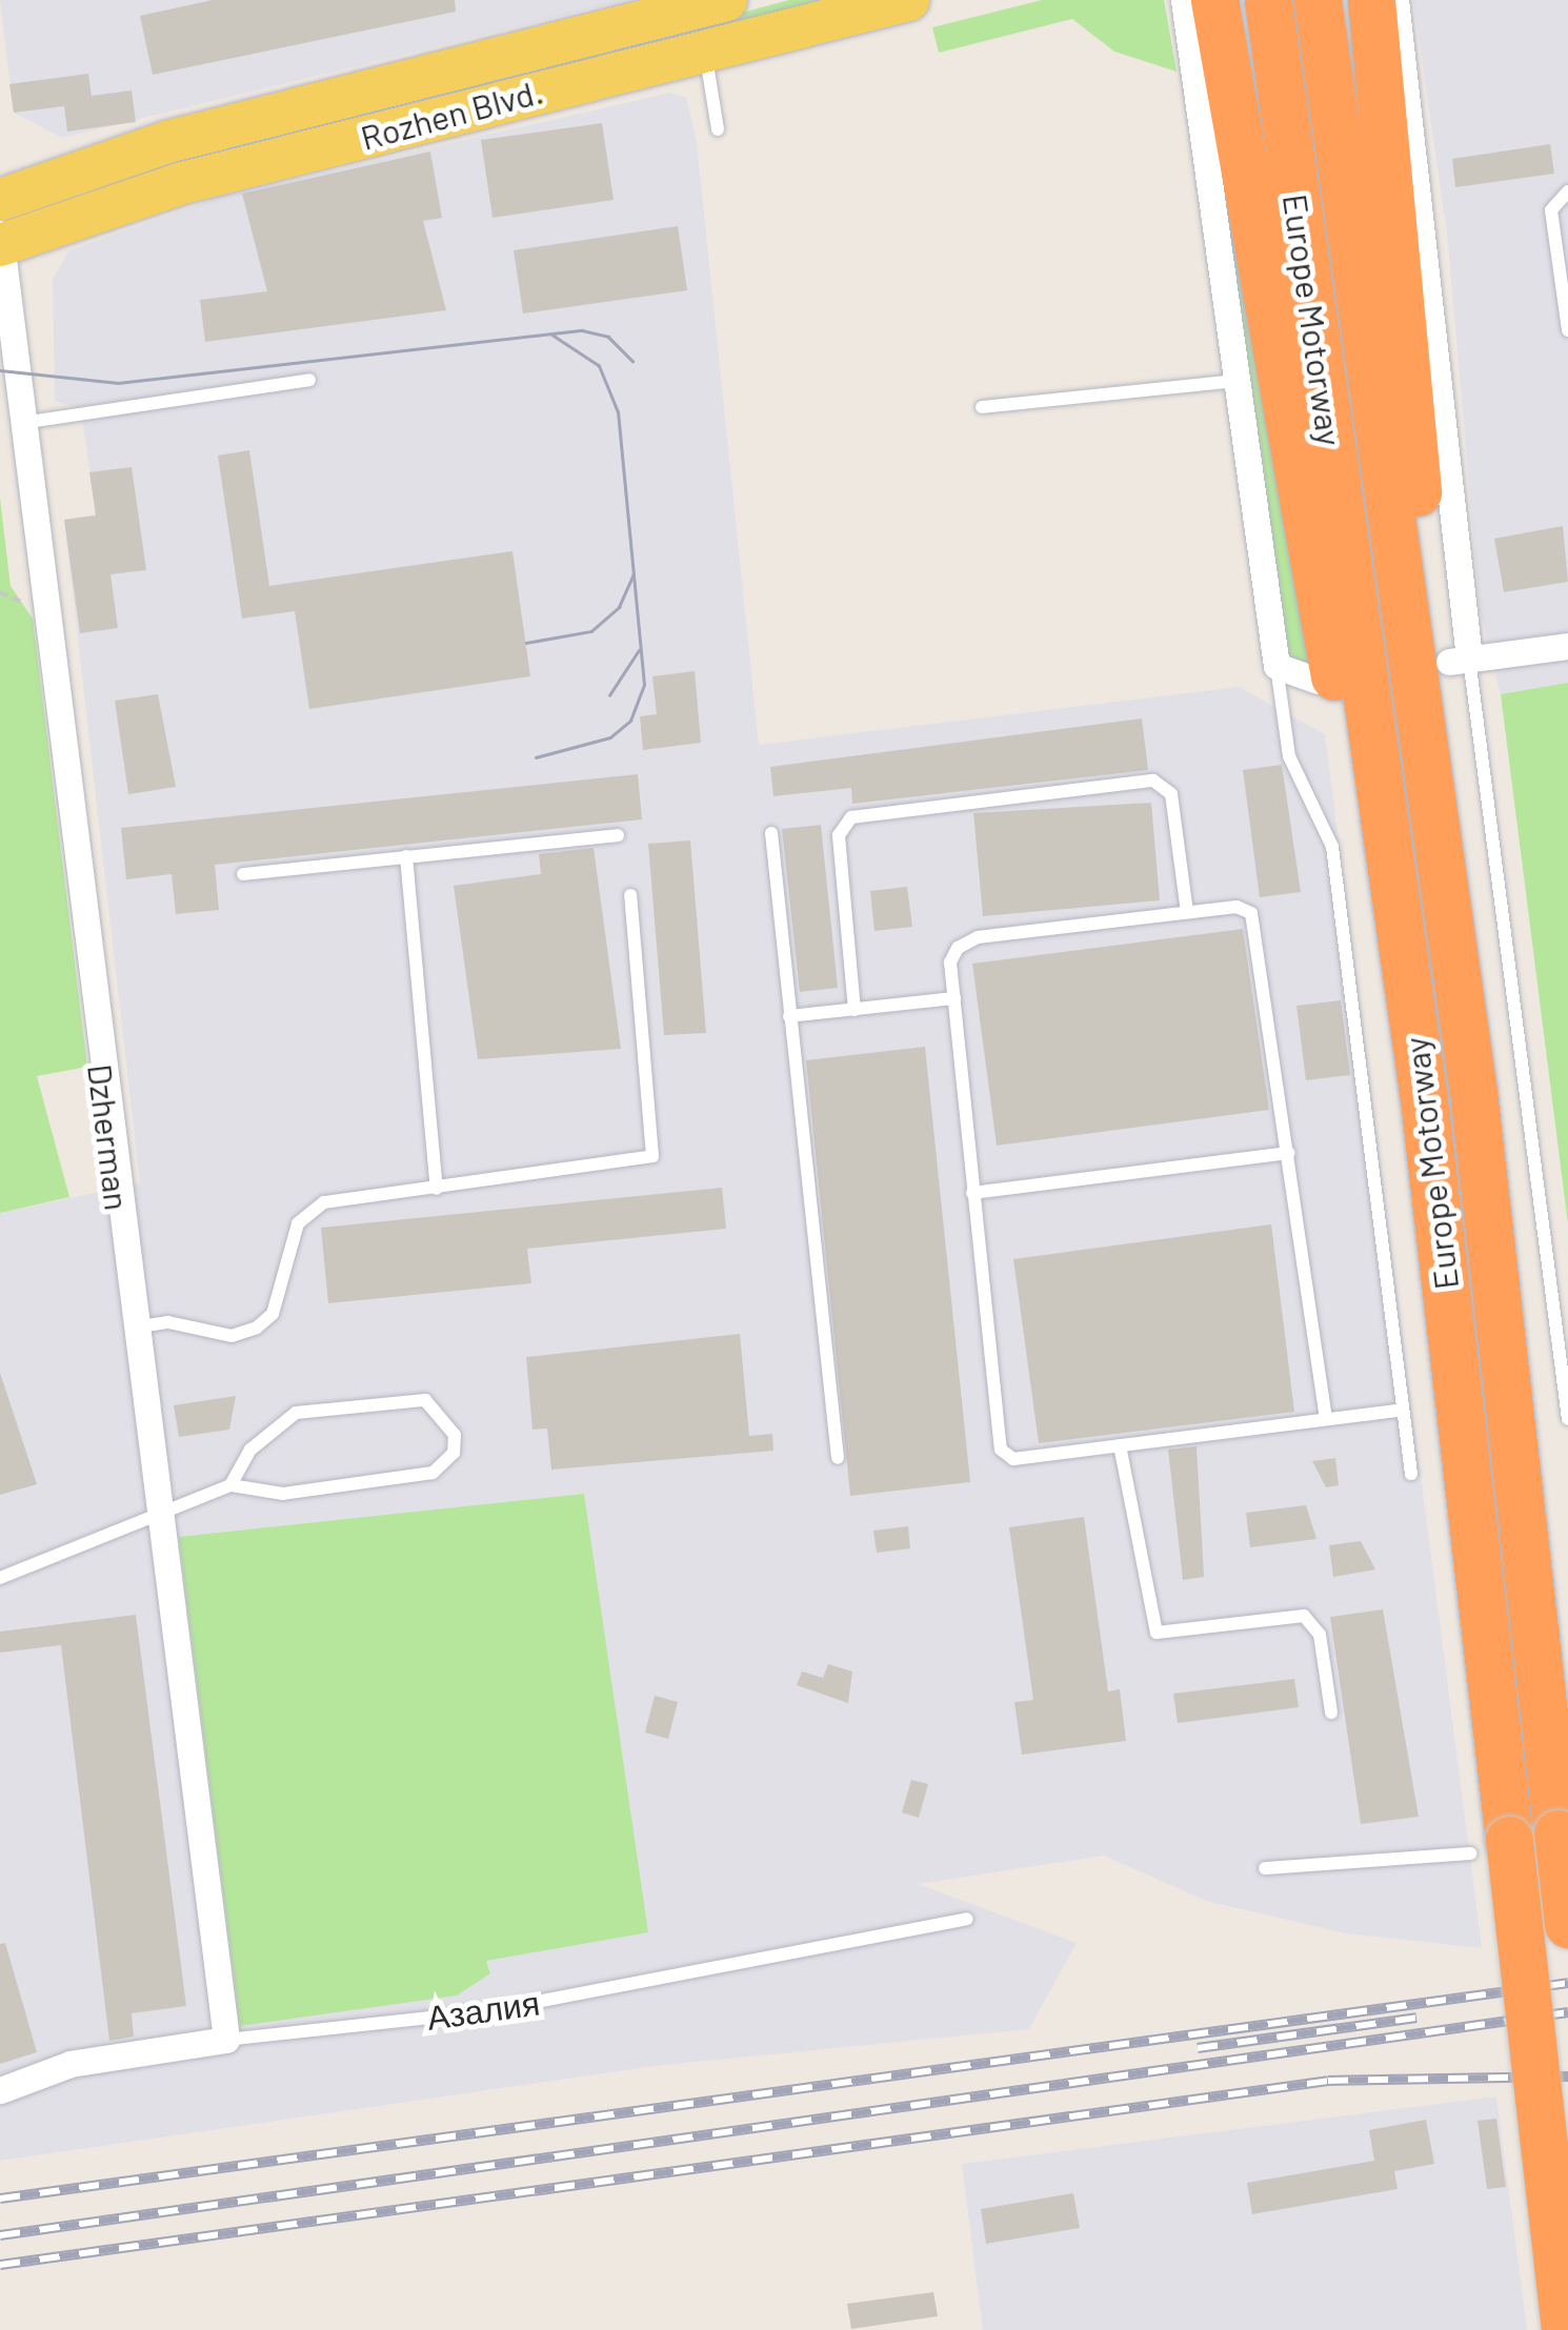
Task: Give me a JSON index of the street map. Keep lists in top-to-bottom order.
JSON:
{
  "streets": {
    "highway": ["Europe Motorway"],
    "main road": ["Rozhen Blvd."],
    "street": ["Dzherman", "Азалия"]
  },
  "crossings": [
    ["Rozhen Blvd.", "Dzherman"],
    ["Dzherman", "Азалия"]
  ]
}
